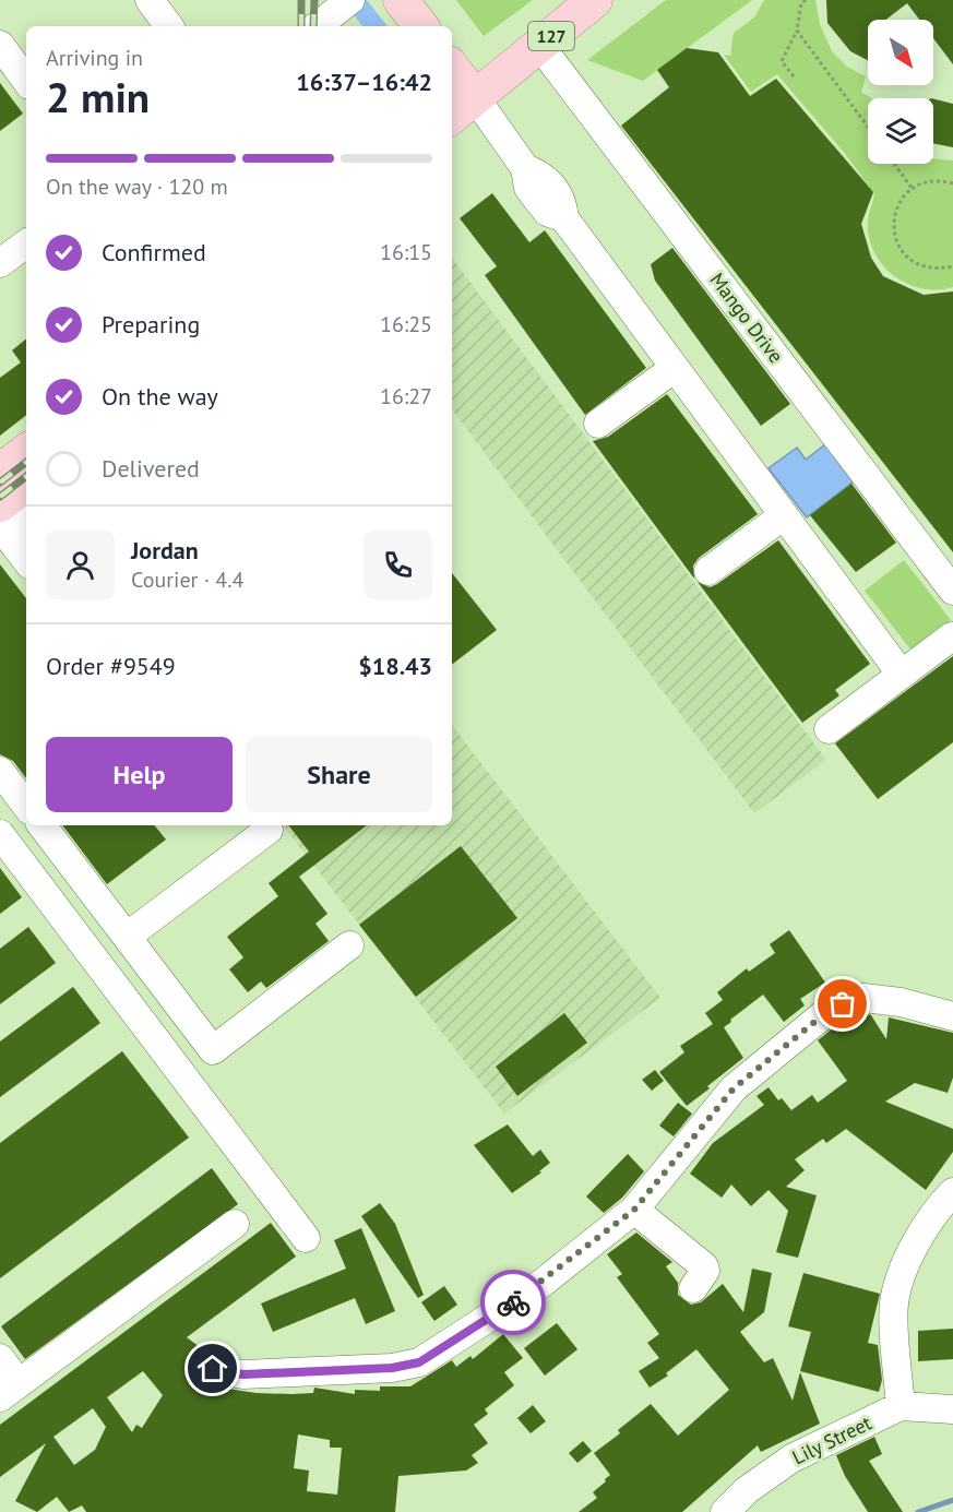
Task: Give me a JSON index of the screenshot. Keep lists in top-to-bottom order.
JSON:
{
  "streets": {
    "main road": ["127"],
    "street": ["Mango Drive", "Lily Street"]
  },
  "crossings": [
    ["127", "Mango Drive"]
  ],
  "north": "bottom right",
  "page": {
    "heading": ["2 min", "Arriving in", "16:37–16:42"],
    "panel": [
      "Jordan",
      "Courier · 4.4",
      "Order #9549",
      "$18.43"
    ],
    "bar": "On the way · 120 m",
    "list": [
      ["Confirmed", "16:15"],
      ["Preparing", "16:25"],
      ["On the way", "16:27"],
      "Delivered"
    ],
    "buttons": ["Help", "Share"]
  }
}
